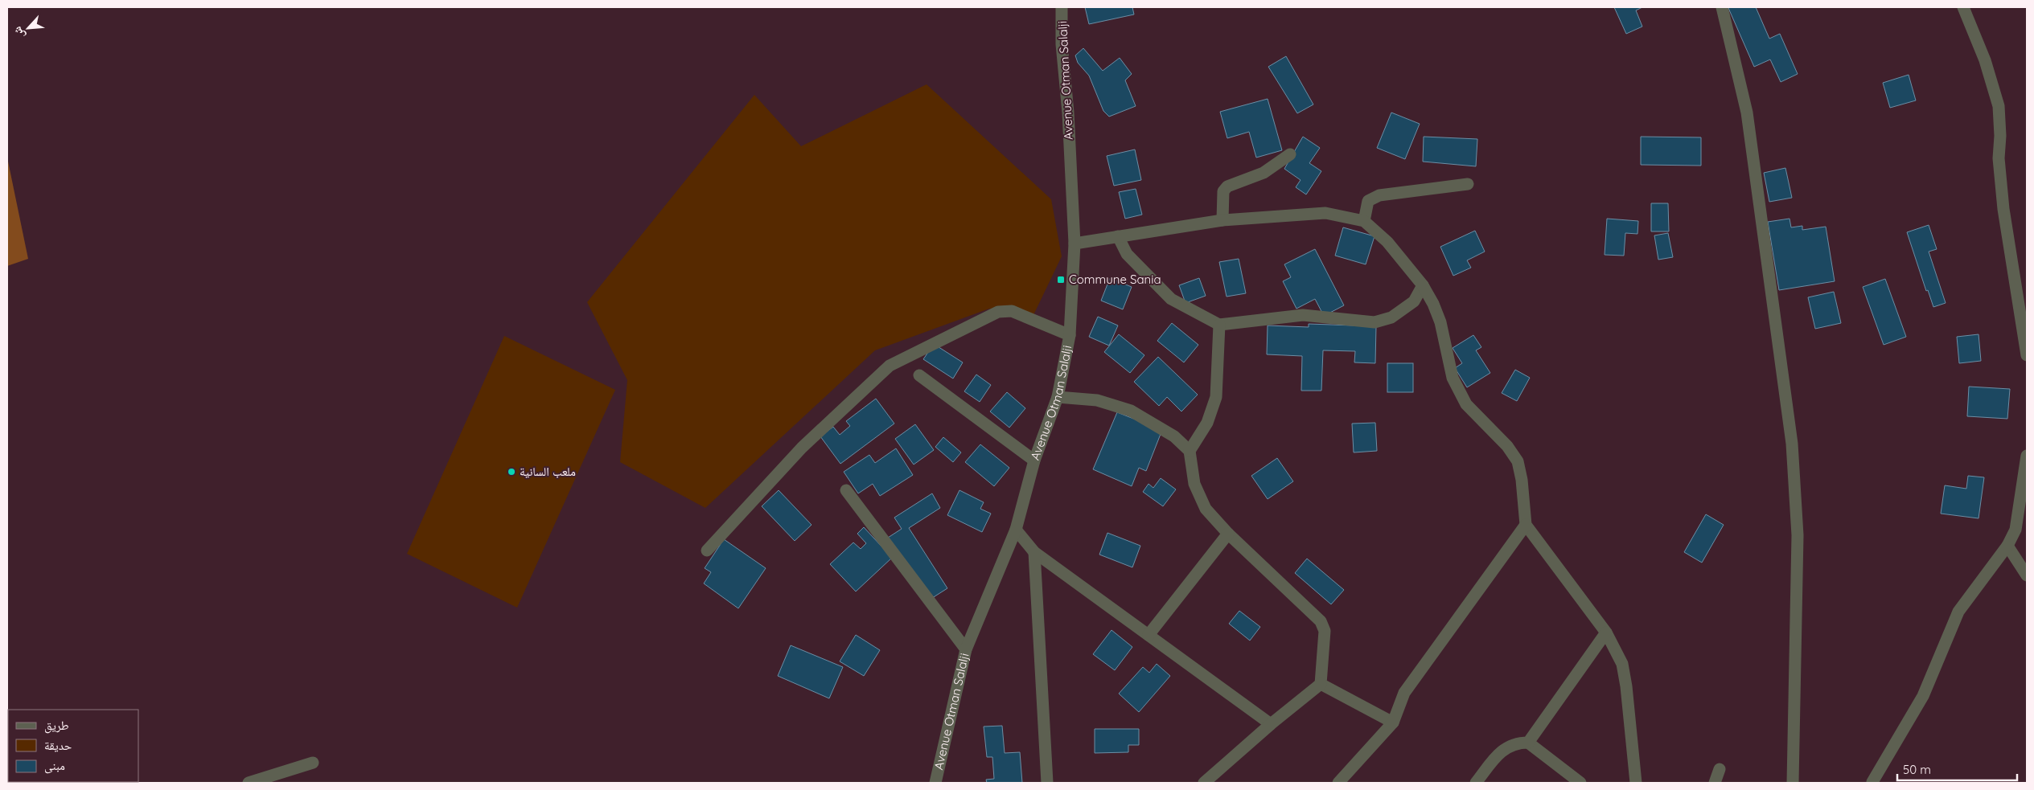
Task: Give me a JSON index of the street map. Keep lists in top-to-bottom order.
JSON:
{
  "streets": {
    "street": ["Avenue Otman Salalji"]
  },
  "places": {
    "transit": ["Commune Sania"],
    "other": ["ملعب السانية"]
  },
  "legend": ["طريق", "حديقة", "مبنى"],
  "scale_bar": "50 m",
  "north": "bottom left"
}
